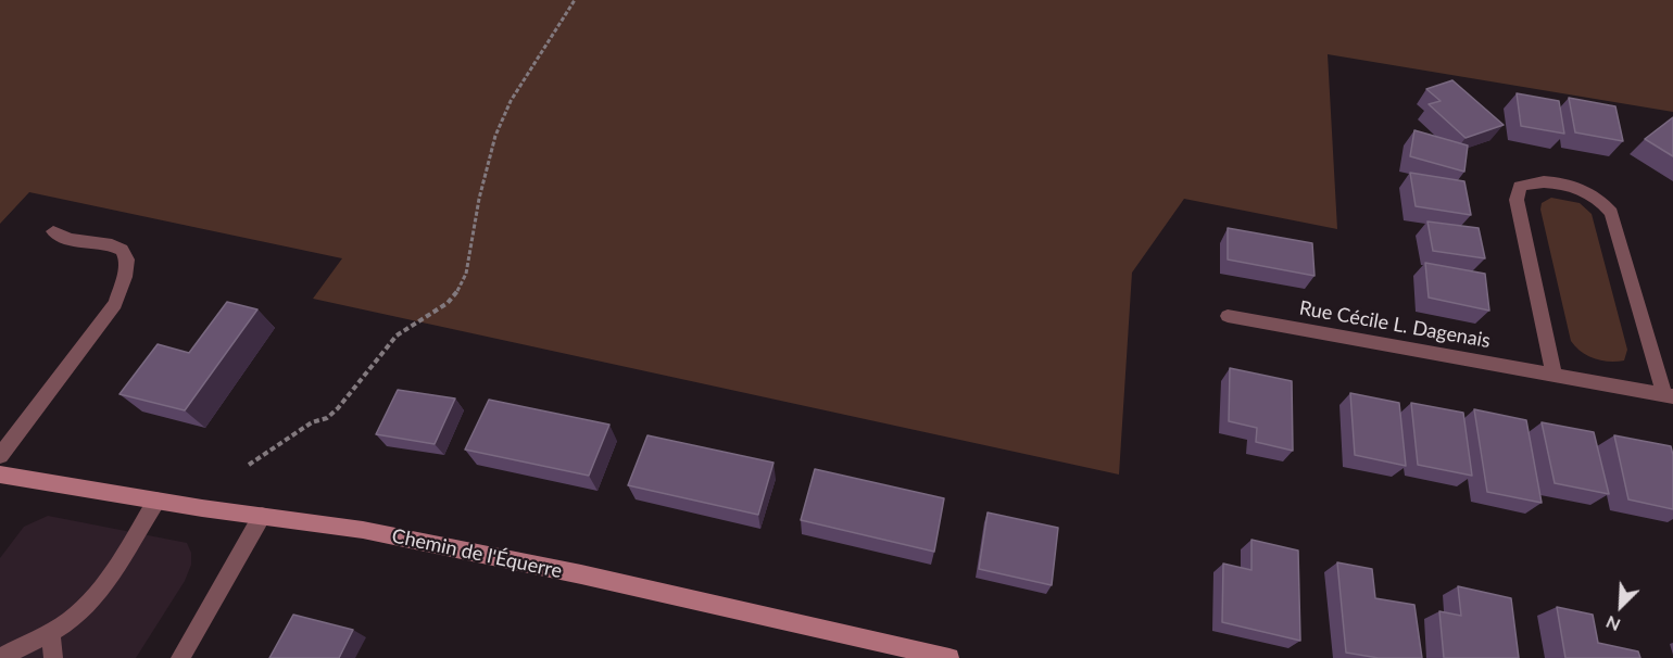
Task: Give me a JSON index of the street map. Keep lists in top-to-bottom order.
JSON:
{
  "streets": {
    "street": ["Rue Cécile L. Dagenais", "Chemin de l'Équerre"]
  },
  "north": "bottom left"
}
